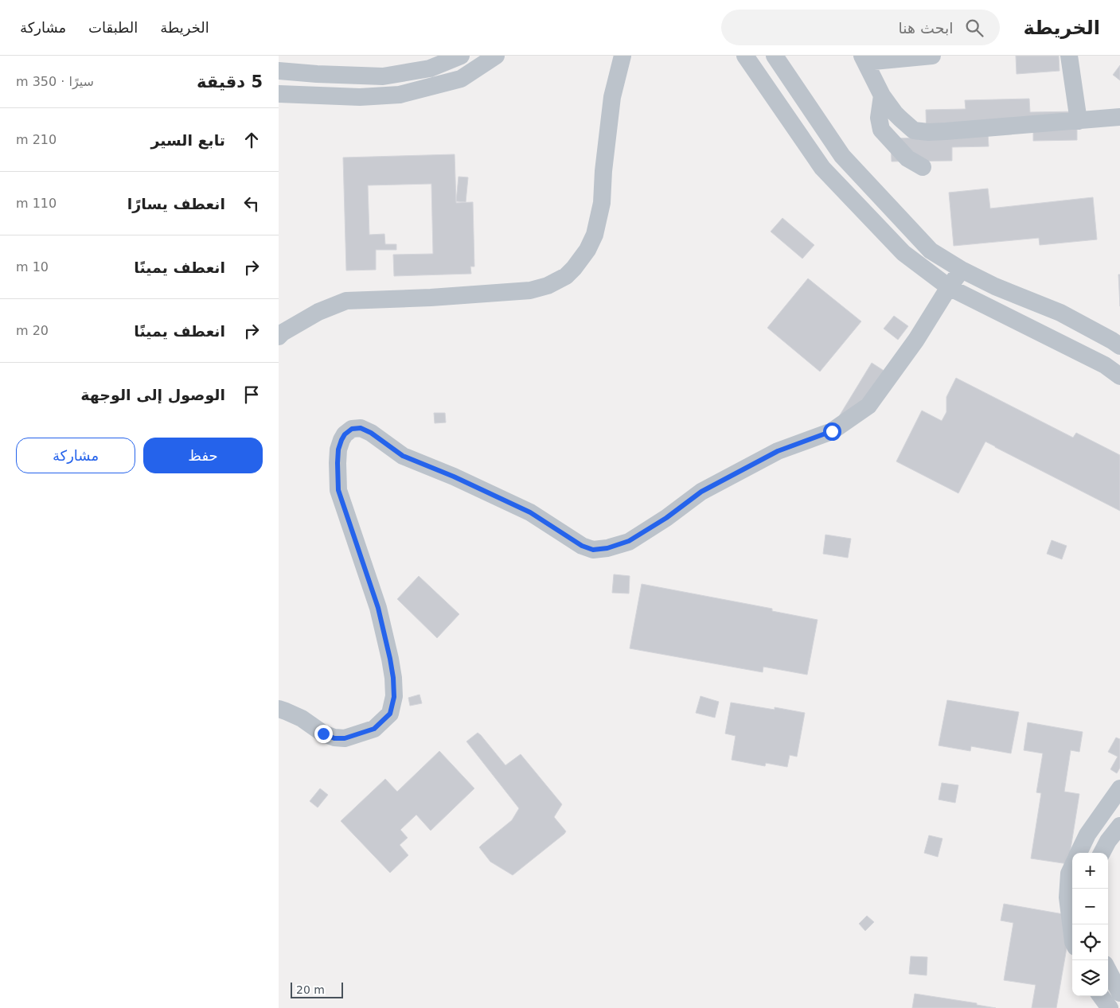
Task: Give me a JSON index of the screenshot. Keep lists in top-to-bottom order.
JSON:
{
  "scale_bar": "20 m",
  "page": {
    "header": "الخريطة",
    "search": "ابحث هنا",
    "nav": ["الخريطة", "الطبقات", "مشاركة"],
    "heading": ["5 دقيقة", "سيرًا · 350 m"],
    "list": [
      ["تابع السير", "210 m"],
      ["انعطف يسارًا", "110 m"],
      ["انعطف يمينًا", "10 m"],
      ["انعطف يمينًا", "20 m"],
      "الوصول إلى الوجهة"
    ],
    "buttons": ["حفظ", "مشاركة"],
    "map_buttons": ["+", "−"],
    "scale": "20 m"
  }
}
